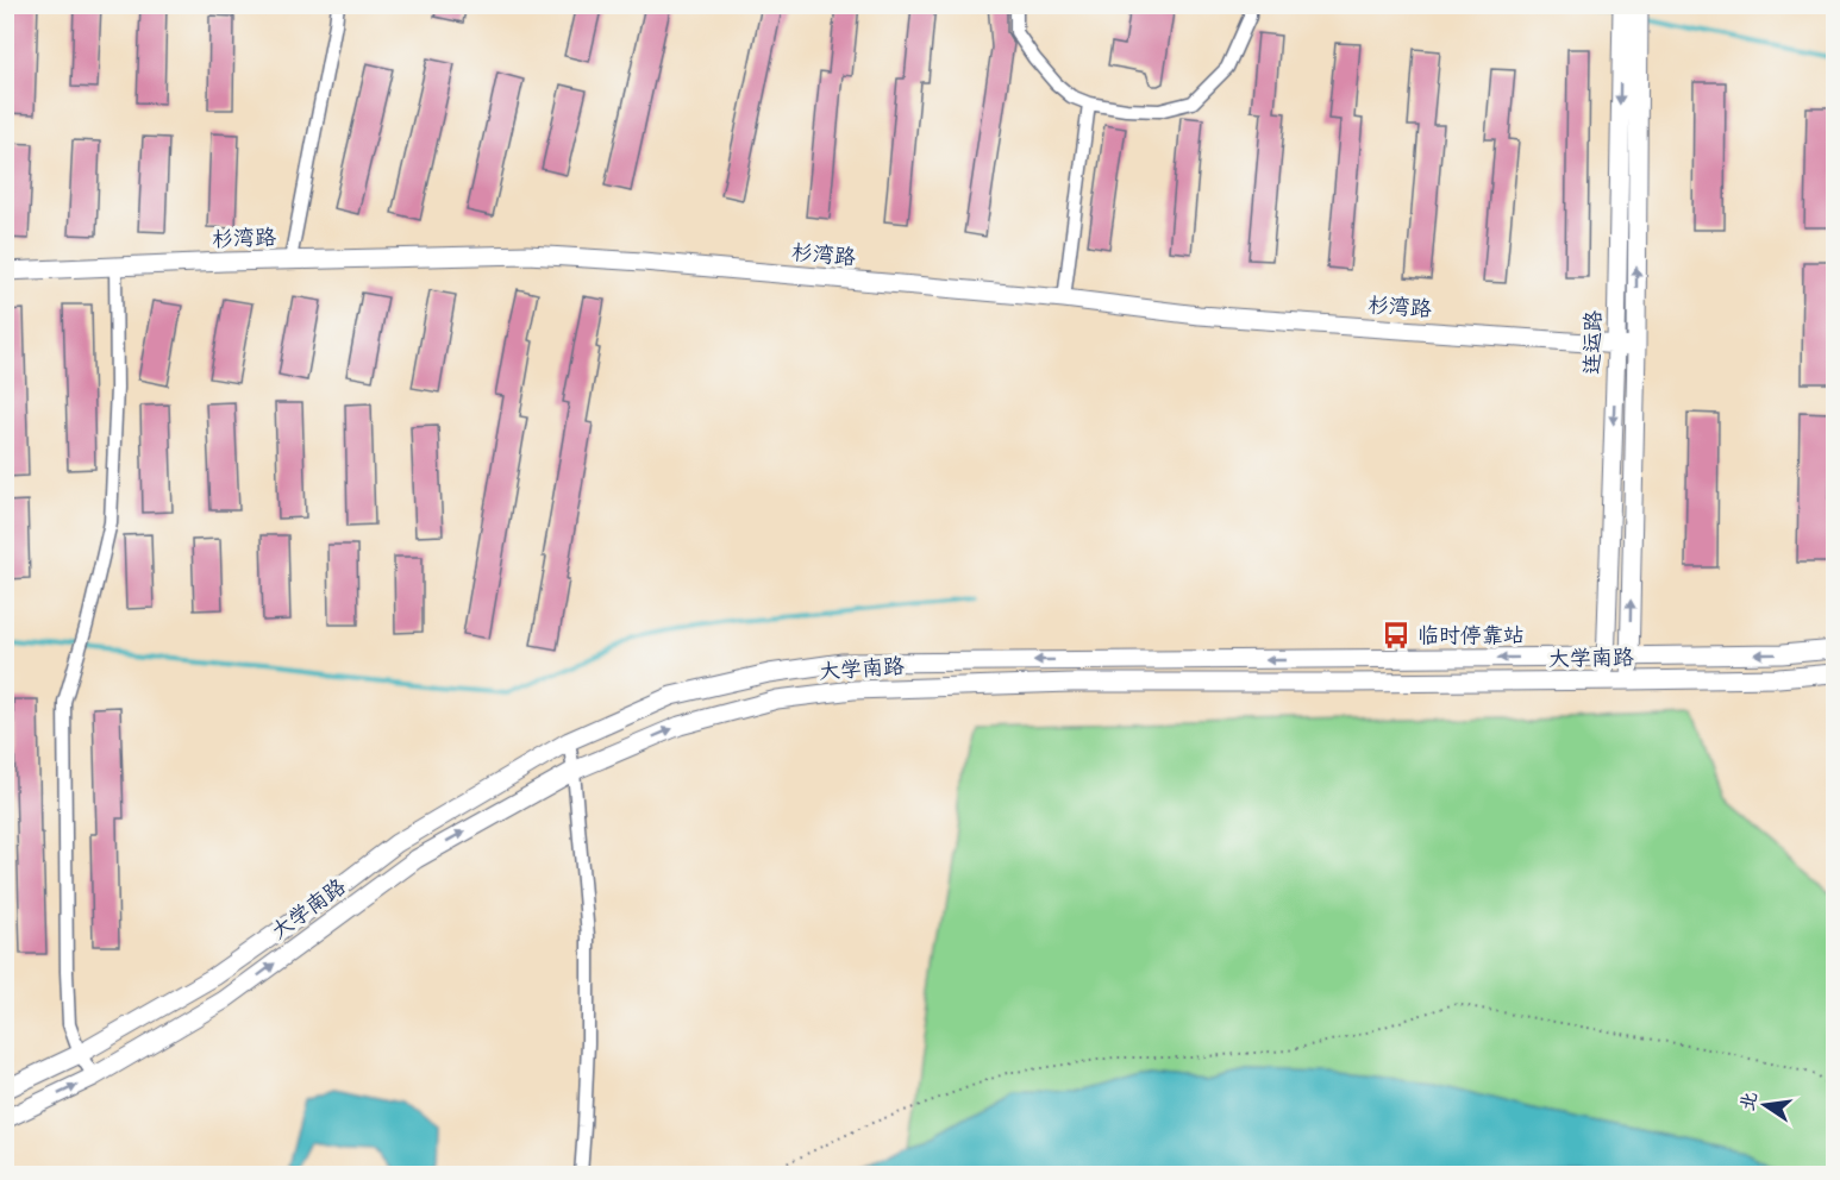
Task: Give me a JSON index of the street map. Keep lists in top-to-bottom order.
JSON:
{
  "streets": {
    "main road": ["杉湾路", "连运路", "大学南路"]
  },
  "crossings": [
    ["杉湾路", "连运路"],
    ["连运路", "大学南路"]
  ],
  "places": {
    "bus stop": ["临时停靠站"]
  },
  "north": "left"
}
